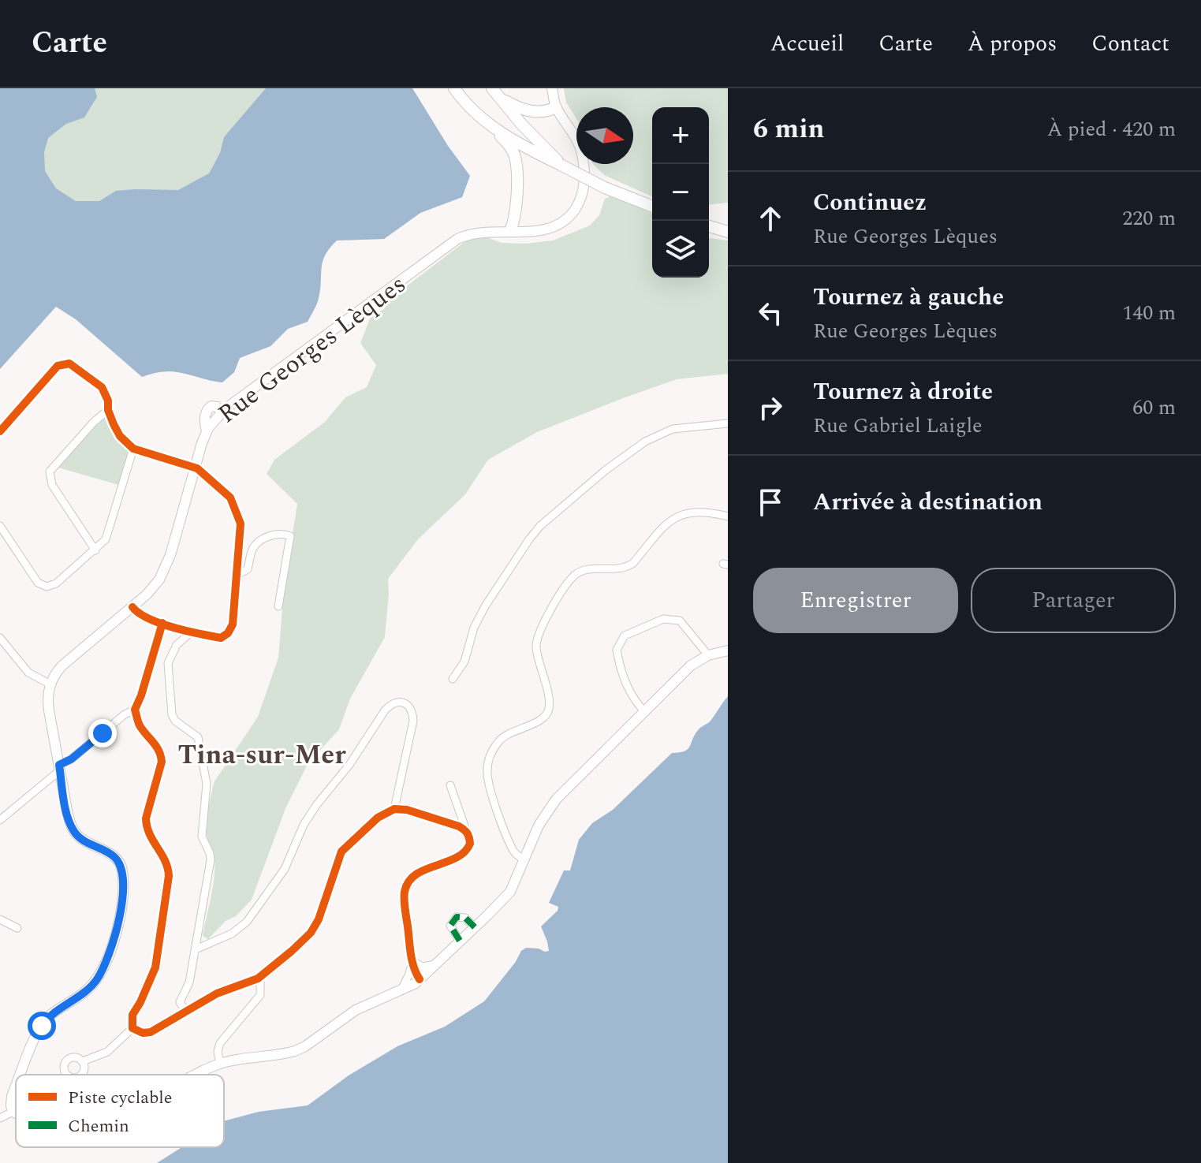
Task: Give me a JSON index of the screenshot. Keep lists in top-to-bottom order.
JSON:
{
  "streets": {
    "main road": ["Rue Georges Lèques"]
  },
  "districts": ["Tina-sur-Mer"],
  "legend": ["Piste cyclable", "Chemin"],
  "north": "right",
  "page": {
    "header": "Carte",
    "nav": [
      "Accueil",
      "Carte",
      "À propos",
      "Contact"
    ],
    "heading": ["6 min", "À pied · 420 m"],
    "map_buttons": ["+", "−"],
    "list": [
      ["Continuez", "Rue Georges Lèques", "220 m"],
      ["Tournez à gauche", "Rue Georges Lèques", "140 m"],
      ["Tournez à droite", "Rue Gabriel Laigle", "60 m"],
      "Arrivée à destination"
    ],
    "buttons": ["Enregistrer", "Partager"]
  }
}
